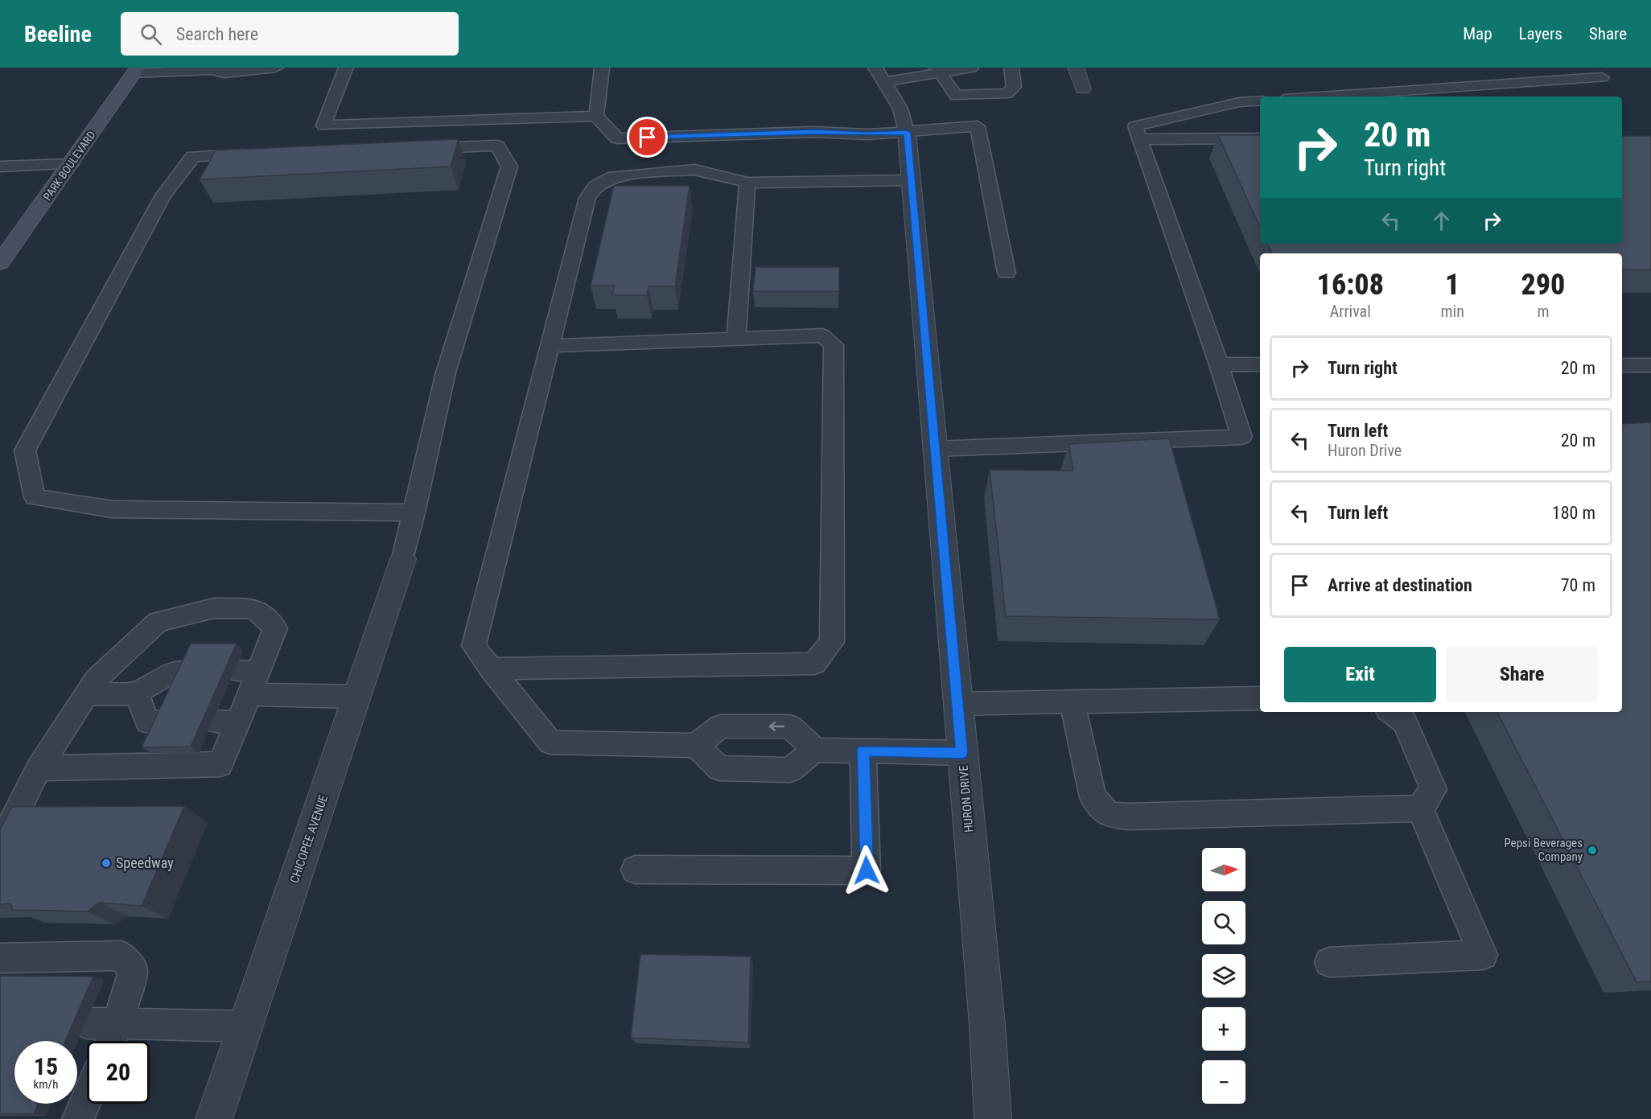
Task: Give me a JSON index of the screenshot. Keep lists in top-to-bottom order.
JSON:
{
  "streets": {
    "main road": ["PARK BOULEVARD"],
    "street": ["HURON DRIVE", "CHICOPEE AVENUE"]
  },
  "places": ["Pepsi Beverages Company", "Speedway"],
  "north": "right",
  "page": {
    "header": "Beeline",
    "search": "Search here",
    "nav": ["Map", "Layers", "Share"],
    "turn": ["20 m", "Turn right"],
    "eta": [
      "16:08",
      "Arrival",
      "1",
      "min",
      "290",
      "m"
    ],
    "list": [
      {
        "name": "Turn right",
        "value": "20 m"
      },
      {
        "name": "Turn left",
        "note": "Huron Drive",
        "value": "20 m"
      },
      {
        "name": "Turn left",
        "value": "180 m"
      },
      {
        "name": "Arrive at destination",
        "value": "70 m"
      }
    ],
    "buttons": ["Exit", "Share"],
    "map_buttons": ["+", "−"],
    "speed": "15 km/h",
    "limit": "20"
  }
}
